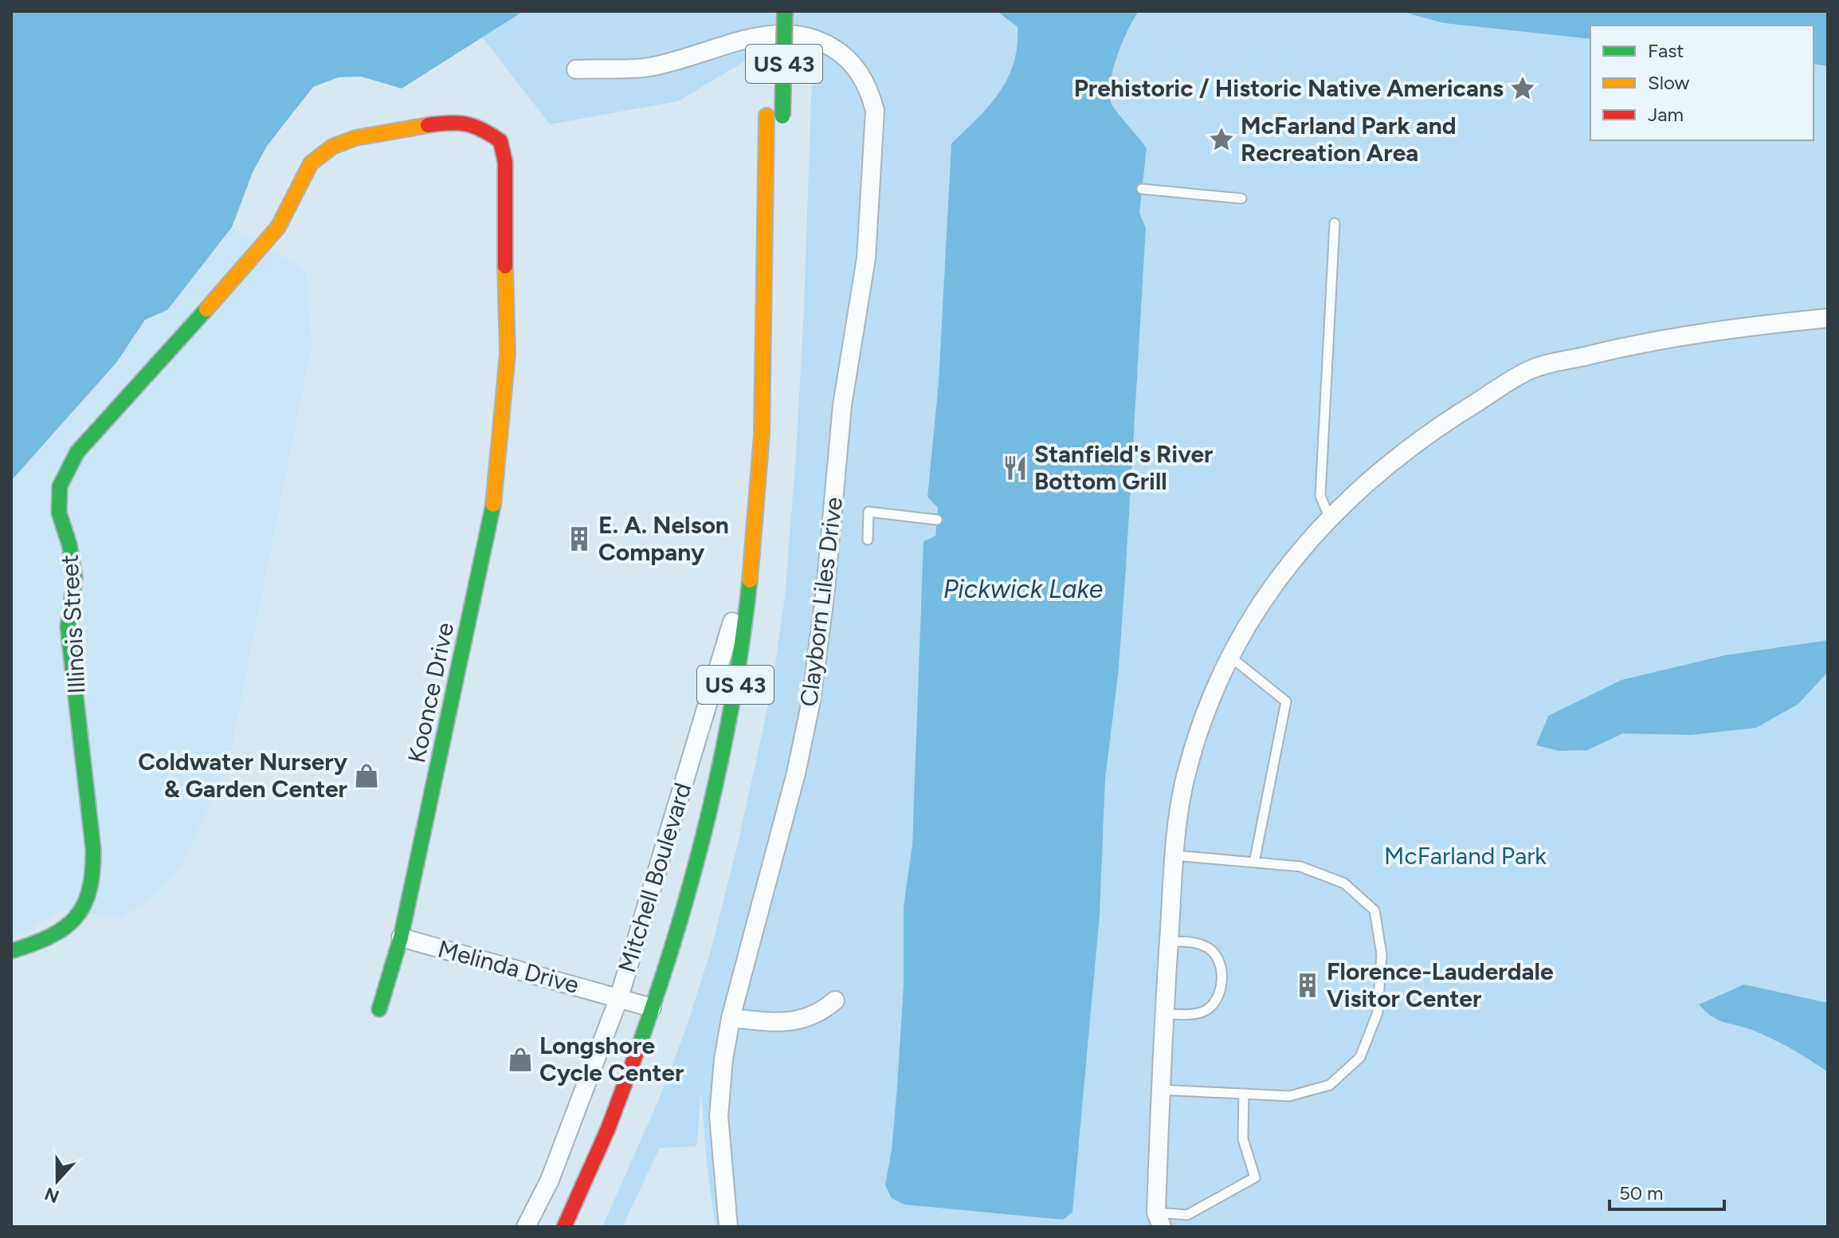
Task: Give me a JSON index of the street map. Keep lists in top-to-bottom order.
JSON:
{
  "streets": {
    "main road": ["US 43", "Illinois Street", "Koonce Drive"],
    "street": ["Clayborn Liles Drive", "Mitchell Boulevard", "Melinda Drive"]
  },
  "crossings": [
    ["US 43", "Mitchell Boulevard"],
    ["US 43", "Melinda Drive"],
    ["Illinois Street", "Koonce Drive"],
    ["Koonce Drive", "Melinda Drive"],
    ["Mitchell Boulevard", "Melinda Drive"]
  ],
  "water": ["Pickwick Lake"],
  "parks": ["McFarland Park"],
  "places": {
    "place": ["Prehistoric / Historic Native Americans", "McFarland Park and Recreation Area"],
    "restaurant": ["Stanfield's River Bottom Grill"],
    "building": ["E. A. Nelson Company", "Florence-Lauderdale Visitor Center"],
    "shop": ["Coldwater Nursery & Garden Center", "Longshore Cycle Center"]
  },
  "legend": ["Fast", "Slow", "Jam"],
  "scale_bar": "50 m",
  "north": "bottom"
}
